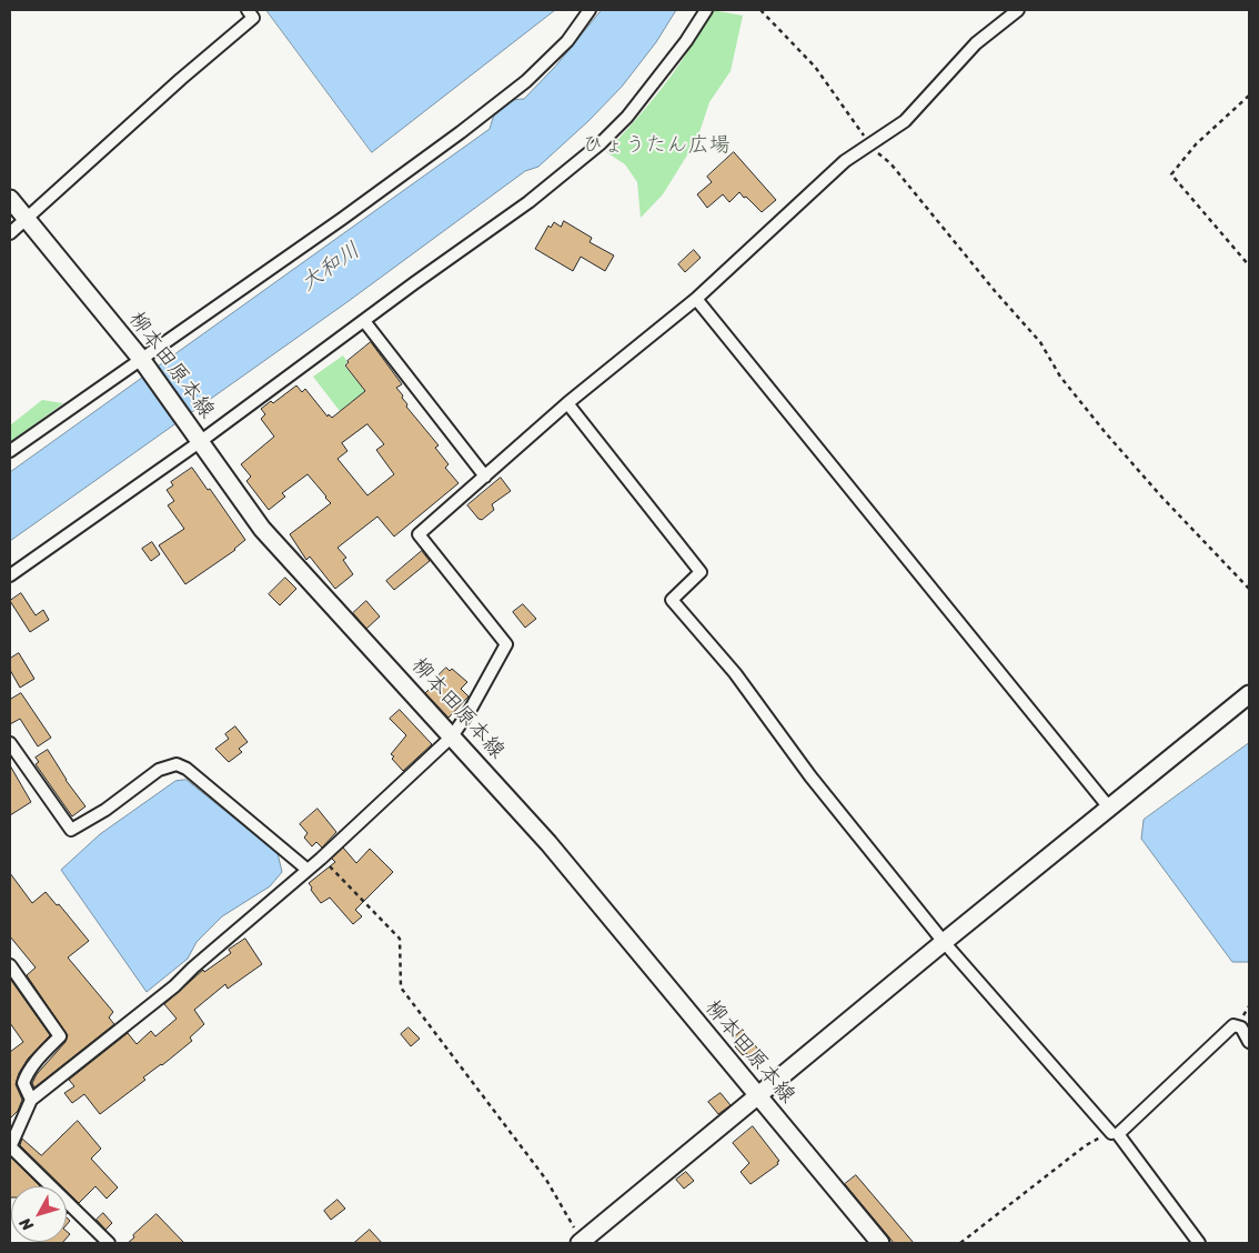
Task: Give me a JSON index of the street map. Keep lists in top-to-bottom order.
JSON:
{
  "streets": {
    "main road": ["柳本田原本線"]
  },
  "water": ["大和川"],
  "parks": ["ひょうたん広場"],
  "north": "bottom left"
}
